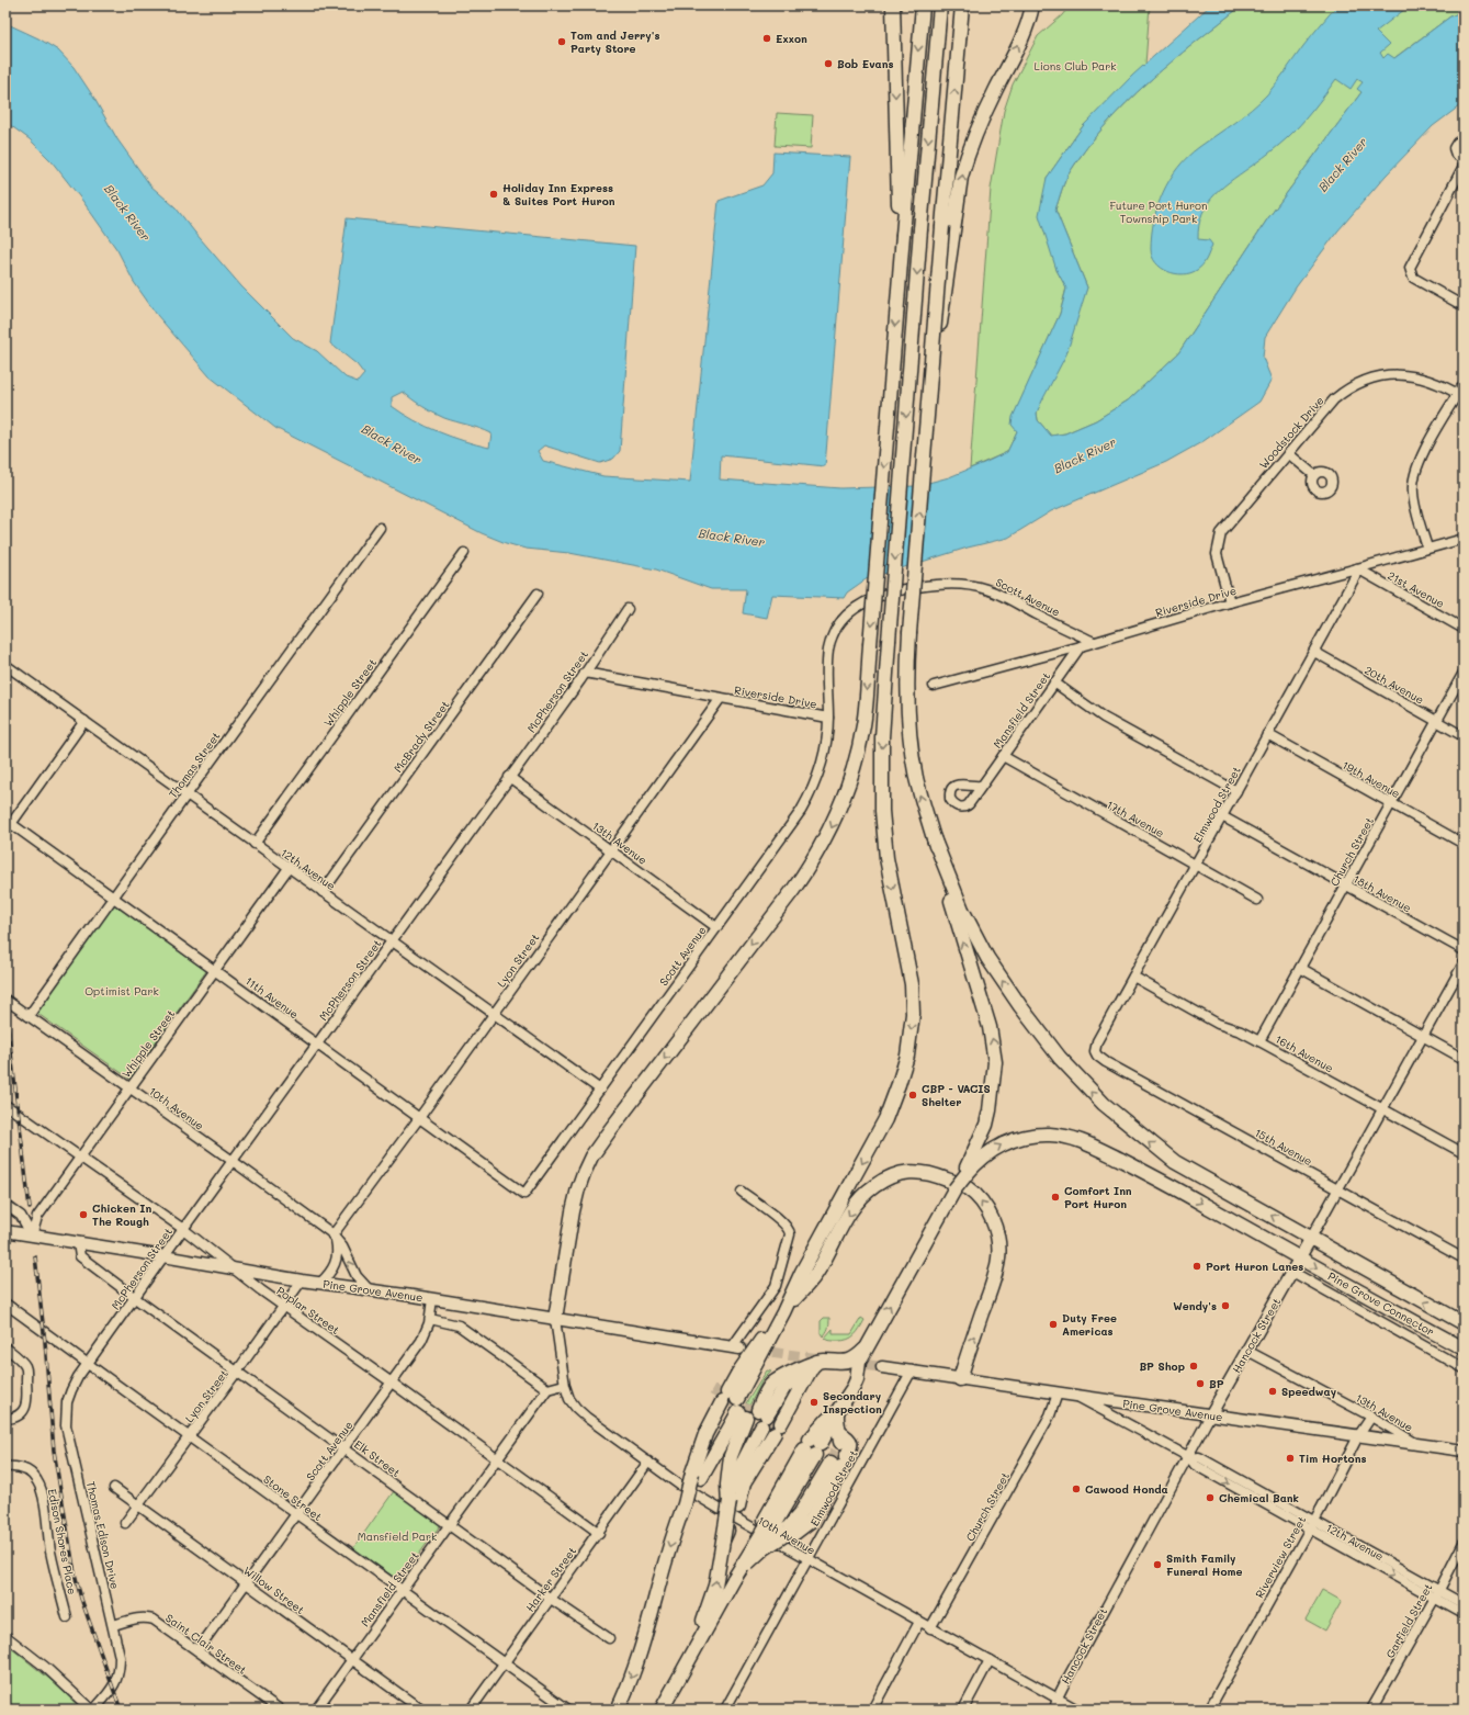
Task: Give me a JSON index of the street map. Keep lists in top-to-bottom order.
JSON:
{
  "streets": {
    "highway": ["Pine Grove Connector"],
    "main road": ["Pine Grove Avenue", "Hancock Street"],
    "street": [
      "Woodstock Drive",
      "21st Avenue",
      "Scott Avenue",
      "Riverside Drive",
      "20th Avenue",
      "McPherson Street",
      "Whipple Street",
      "Mansfield Street",
      "McBrady Street",
      "Thomas Street",
      "19th Avenue",
      "Elmwood Street",
      "17th Avenue",
      "13th Avenue",
      "Church Street",
      "12th Avenue",
      "18th Avenue",
      "Lyon Street",
      "11th Avenue",
      "16th Avenue",
      "10th Avenue",
      "15th Avenue",
      "Poplar Street",
      "Elk Street",
      "Stone Street",
      "Thomas Edison Drive",
      "Edison Shores Place",
      "Riverview Street",
      "Harker Street",
      "Willow Street",
      "Garfield Street",
      "Saint Clair Street"
    ]
  },
  "crossings": [
    ["Woodstock Drive", "Riverside Drive"],
    ["21st Avenue", "Riverside Drive"],
    ["21st Avenue", "Elmwood Street"],
    ["Scott Avenue", "Riverside Drive"],
    ["Scott Avenue", "13th Avenue"],
    ["Scott Avenue", "12th Avenue"],
    ["Scott Avenue", "11th Avenue"],
    ["Scott Avenue", "Pine Grove Avenue"],
    ["Scott Avenue", "Poplar Street"],
    ["Scott Avenue", "Elk Street"],
    ["Scott Avenue", "Stone Street"],
    ["Scott Avenue", "Willow Street"],
    ["Scott Avenue", "Saint Clair Street"],
    ["Riverside Drive", "McPherson Street"],
    ["Riverside Drive", "Mansfield Street"],
    ["Riverside Drive", "Elmwood Street"],
    ["Riverside Drive", "Lyon Street"],
    ["20th Avenue", "Elmwood Street"],
    ["20th Avenue", "Church Street"],
    ["McPherson Street", "13th Avenue"],
    ["McPherson Street", "12th Avenue"],
    ["McPherson Street", "11th Avenue"],
    ["McPherson Street", "10th Avenue"],
    ["McPherson Street", "Pine Grove Avenue"],
    ["McPherson Street", "Poplar Street"],
    ["McPherson Street", "Elk Street"],
    ["McPherson Street", "Stone Street"],
    ["McPherson Street", "Thomas Edison Drive"],
    ["Whipple Street", "12th Avenue"],
    ["Whipple Street", "11th Avenue"],
    ["Whipple Street", "10th Avenue"],
    ["Whipple Street", "Pine Grove Avenue"],
    ["Whipple Street", "Poplar Street"],
    ["Mansfield Street", "17th Avenue"],
    ["Mansfield Street", "Poplar Street"],
    ["Mansfield Street", "Elk Street"],
    ["Mansfield Street", "Stone Street"],
    ["Mansfield Street", "Willow Street"],
    ["McBrady Street", "12th Avenue"],
    ["Thomas Street", "12th Avenue"],
    ["Thomas Street", "11th Avenue"],
    ["Thomas Street", "10th Avenue"],
    ["19th Avenue", "Elmwood Street"],
    ["19th Avenue", "Church Street"],
    ["Elmwood Street", "17th Avenue"],
    ["Elmwood Street", "18th Avenue"],
    ["Elmwood Street", "16th Avenue"],
    ["Elmwood Street", "10th Avenue"],
    ["Elmwood Street", "15th Avenue"],
    ["Elmwood Street", "Pine Grove Avenue"],
    ["13th Avenue", "Lyon Street"],
    ["13th Avenue", "Pine Grove Avenue"],
    ["13th Avenue", "Hancock Street"],
    ["13th Avenue", "Riverview Street"],
    ["Church Street", "18th Avenue"],
    ["Church Street", "16th Avenue"],
    ["Church Street", "10th Avenue"],
    ["Church Street", "Pine Grove Avenue"],
    ["12th Avenue", "Lyon Street"],
    ["12th Avenue", "Pine Grove Avenue"],
    ["12th Avenue", "Hancock Street"],
    ["12th Avenue", "Riverview Street"],
    ["12th Avenue", "Garfield Street"],
    ["Lyon Street", "11th Avenue"],
    ["Lyon Street", "10th Avenue"],
    ["Lyon Street", "Pine Grove Avenue"],
    ["Lyon Street", "Poplar Street"],
    ["Lyon Street", "Elk Street"],
    ["Lyon Street", "Stone Street"],
    ["Lyon Street", "Willow Street"],
    ["16th Avenue", "Hancock Street"],
    ["10th Avenue", "Pine Grove Avenue"],
    ["10th Avenue", "Hancock Street"],
    ["10th Avenue", "Harker Street"],
    ["15th Avenue", "Hancock Street"],
    ["Pine Grove Avenue", "Poplar Street"],
    ["Pine Grove Avenue", "Hancock Street"],
    ["Pine Grove Avenue", "Elk Street"],
    ["Pine Grove Avenue", "Riverview Street"],
    ["Pine Grove Connector", "Hancock Street"],
    ["Poplar Street", "Harker Street"],
    ["Elk Street", "Harker Street"],
    ["Stone Street", "Thomas Edison Drive"],
    ["Stone Street", "Harker Street"],
    ["Thomas Edison Drive", "Saint Clair Street"]
  ],
  "water": ["Black River"],
  "parks": [
    "Lions Club Park",
    "Future Port Huron Township Park",
    "Optimist Park",
    "Mansfield Park"
  ],
  "places": [
    "Exxon",
    "Tom and Jerry's Party Store",
    "Bob Evans",
    "Holiday Inn Express & Suites Port Huron",
    "CBP - VACIS Shelter",
    "Comfort Inn Port Huron",
    "Chicken In The Rough",
    "Port Huron Lanes",
    "Wendy's",
    "Duty Free Americas",
    "BP Shop",
    "BP",
    "Speedway",
    "Secondary Inspection",
    "Tim Hortons",
    "Cawood Honda",
    "Chemical Bank",
    "Smith Family Funeral Home"
  ]
}
